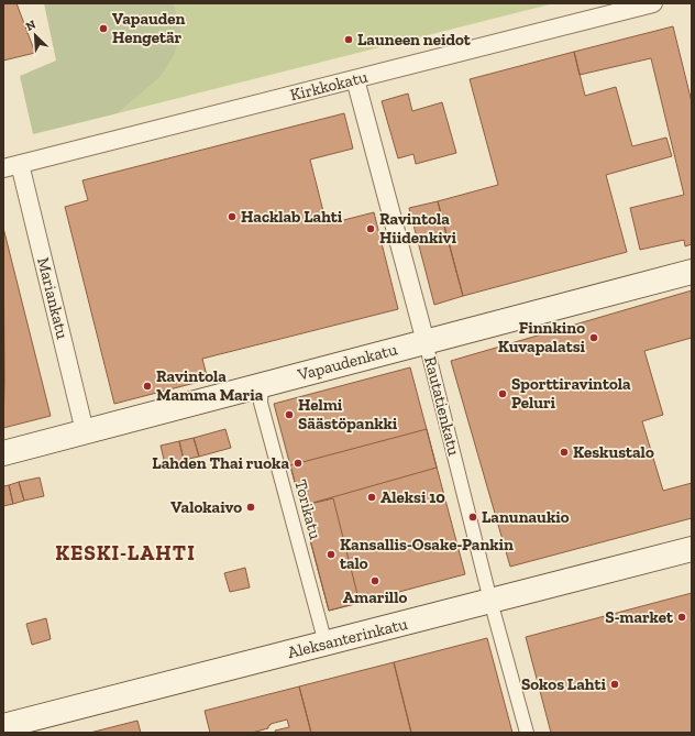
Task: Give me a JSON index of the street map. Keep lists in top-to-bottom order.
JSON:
{
  "streets": {
    "main road": ["Vapaudenkatu", "Aleksanterinkatu"],
    "street": [
      "Kirkkokatu",
      "Mariankatu",
      "Rautatienkatu",
      "Torikatu"
    ]
  },
  "crossings": [
    ["Kirkkokatu", "Mariankatu"],
    ["Kirkkokatu", "Rautatienkatu"],
    ["Mariankatu", "Vapaudenkatu"],
    ["Vapaudenkatu", "Rautatienkatu"],
    ["Vapaudenkatu", "Torikatu"],
    ["Rautatienkatu", "Aleksanterinkatu"],
    ["Torikatu", "Aleksanterinkatu"]
  ],
  "districts": ["KESKI-LAHTI"],
  "places": [
    "Vapauden Hengetär",
    "Launeen neidot",
    "Hacklab Lahti",
    "Ravintola Hiidenkivi",
    "Finnkino Kuvapalatsi",
    "Ravintola Mamma Maria",
    "Sporttiravintola Peluri",
    "Helmi Säästöpankki",
    "Keskustalo",
    "Lahden Thai ruoka",
    "Aleksi 10",
    "Valokaivo",
    "Lanunaukio",
    "Kansallis-Osake-Pankin talo",
    "Amarillo",
    "S-market",
    "Sokos Lahti"
  ],
  "north": "top left"
}
